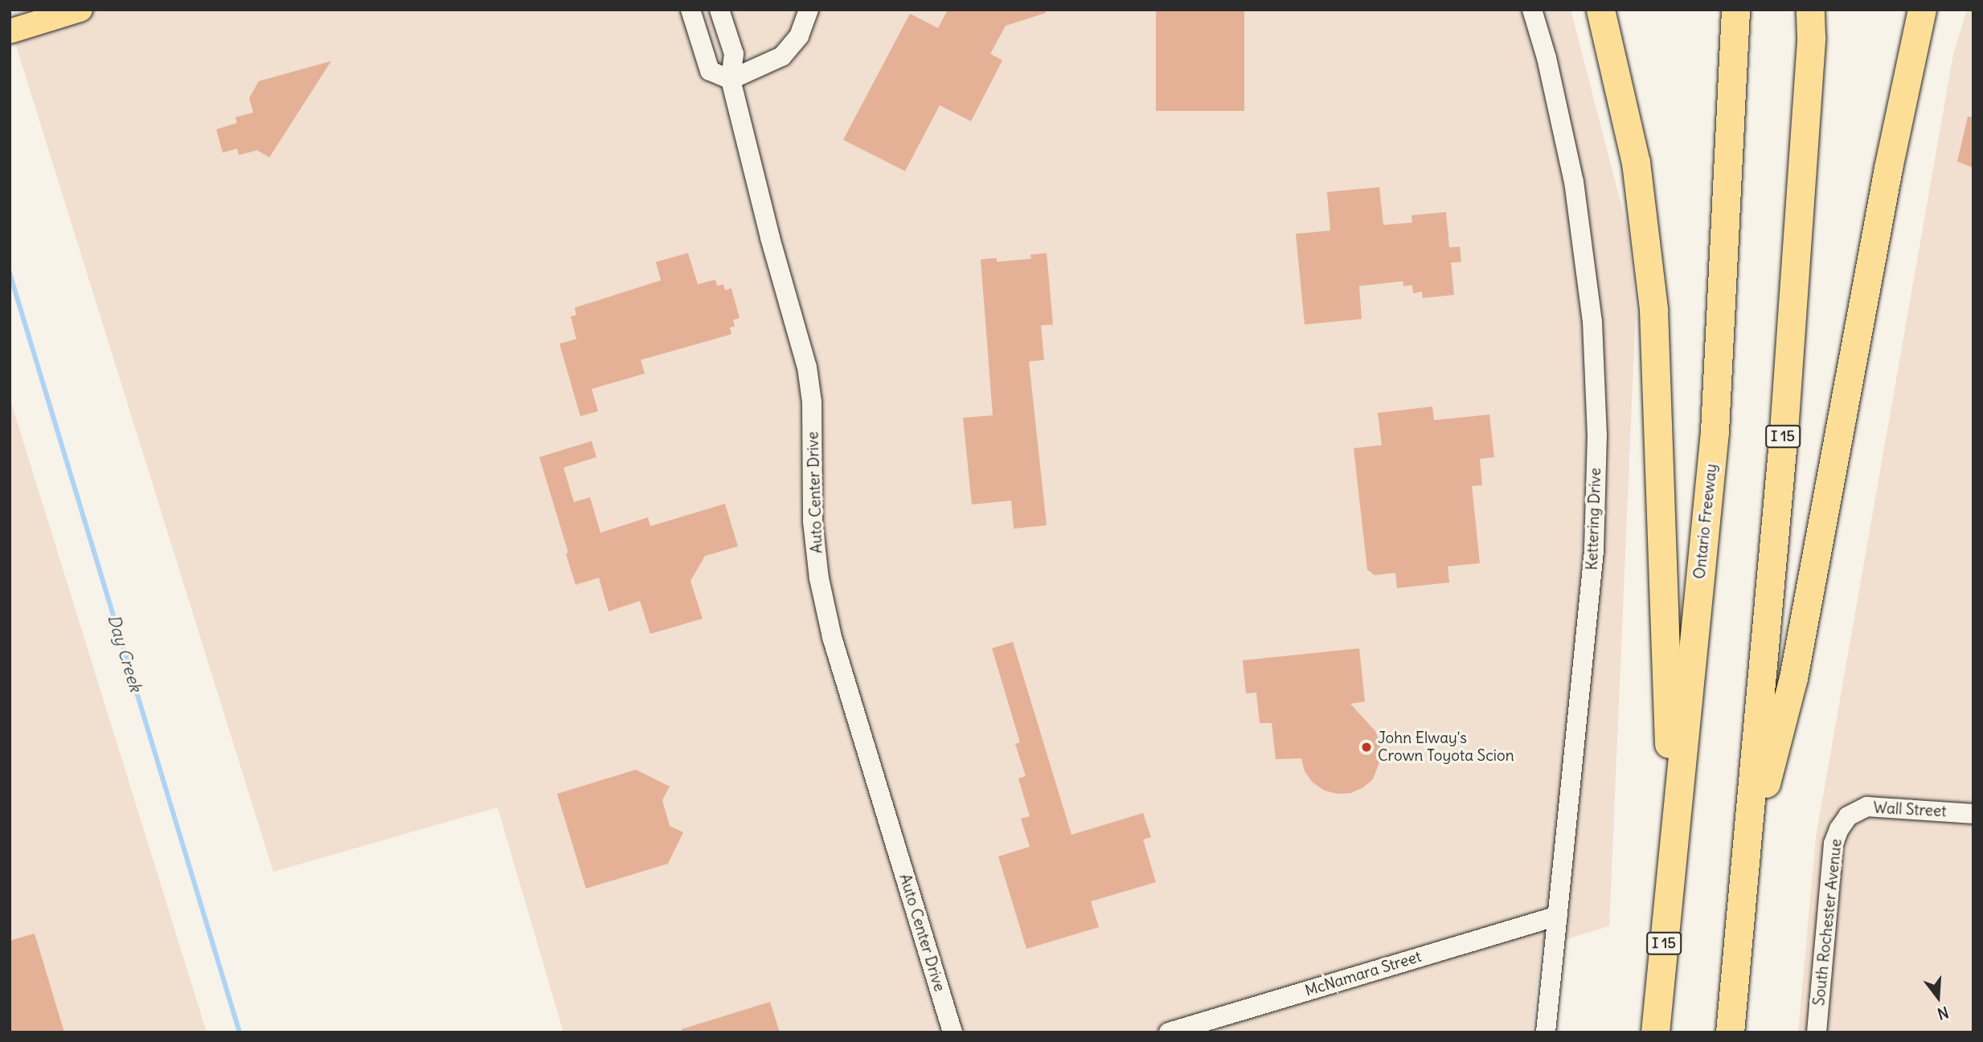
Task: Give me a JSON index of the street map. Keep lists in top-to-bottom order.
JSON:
{
  "streets": {
    "highway": ["I 15", "Ontario Freeway"],
    "street": [
      "Auto Center Drive",
      "Kettering Drive",
      "Wall Street",
      "South Rochester Avenue",
      "McNamara Street"
    ]
  },
  "crossings": [
    ["Kettering Drive", "McNamara Street"],
    ["Wall Street", "South Rochester Avenue"]
  ],
  "water": ["Day Creek"],
  "places": ["John Elway's Crown Toyota Scion"],
  "north": "bottom"
}
